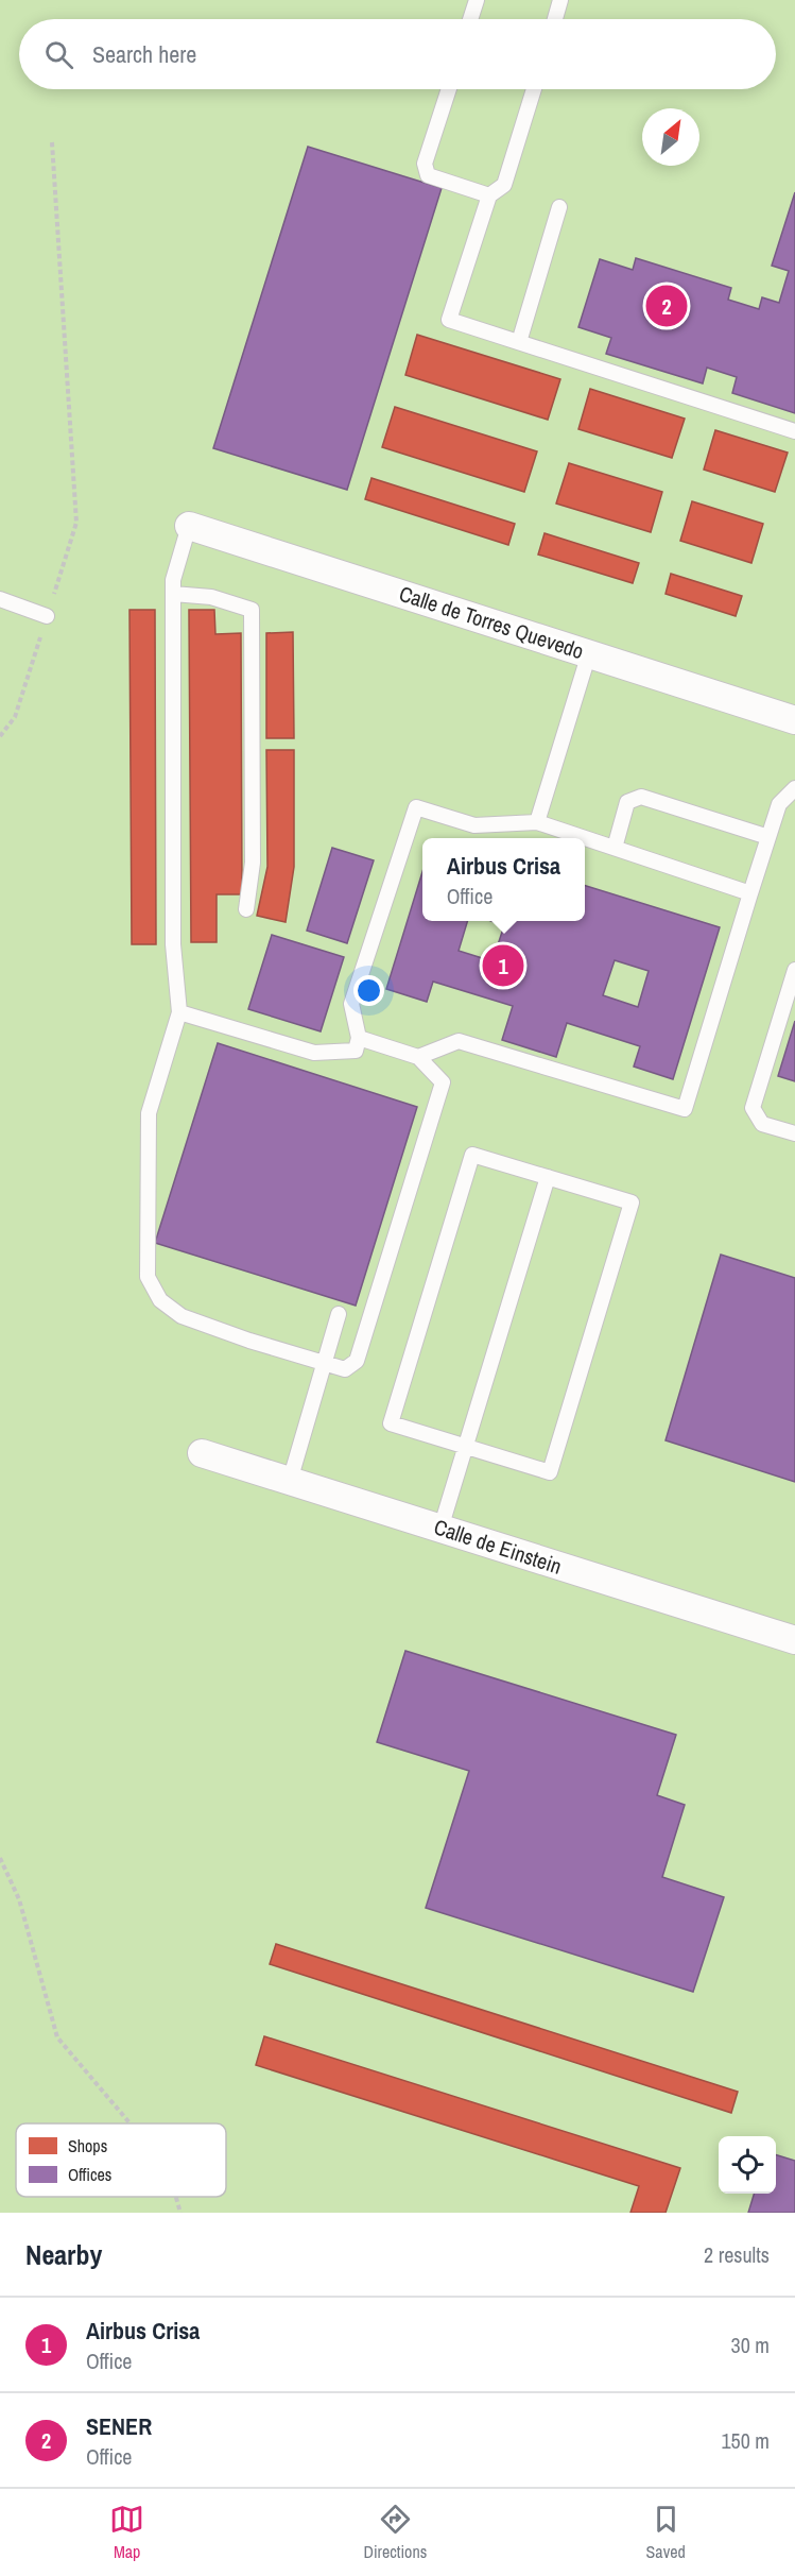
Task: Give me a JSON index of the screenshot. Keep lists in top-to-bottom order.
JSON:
{
  "streets": {
    "street": ["Calle de Torres Quevedo", "Calle de Einstein"]
  },
  "legend": ["Shops", "Offices"],
  "north": "top right",
  "page": {
    "search": "Search here",
    "pins": ["2", "1"],
    "popup": ["Airbus Crisa", "Office"],
    "heading": ["Nearby", "2 results"],
    "list": [
      {
        "mark": "1",
        "name": "Airbus Crisa",
        "note": "Office",
        "value": "30 m"
      },
      {
        "mark": "2",
        "name": "SENER",
        "note": "Office",
        "value": "150 m"
      }
    ],
    "nav": ["Map", "Directions", "Saved"]
  }
}
